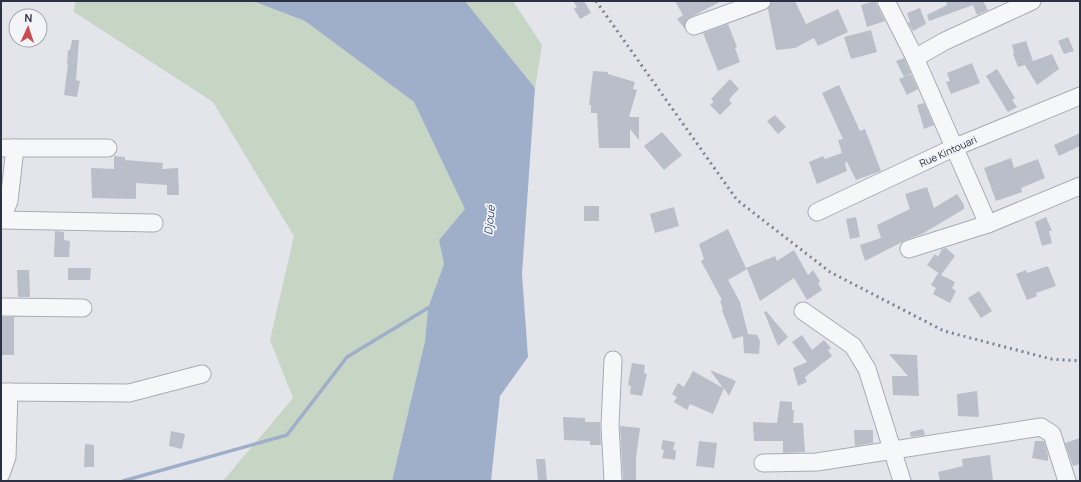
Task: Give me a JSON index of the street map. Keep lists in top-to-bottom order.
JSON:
{
  "streets": {
    "street": ["Rue Kintouari"]
  },
  "water": ["Djoué"],
  "north": "top"
}
